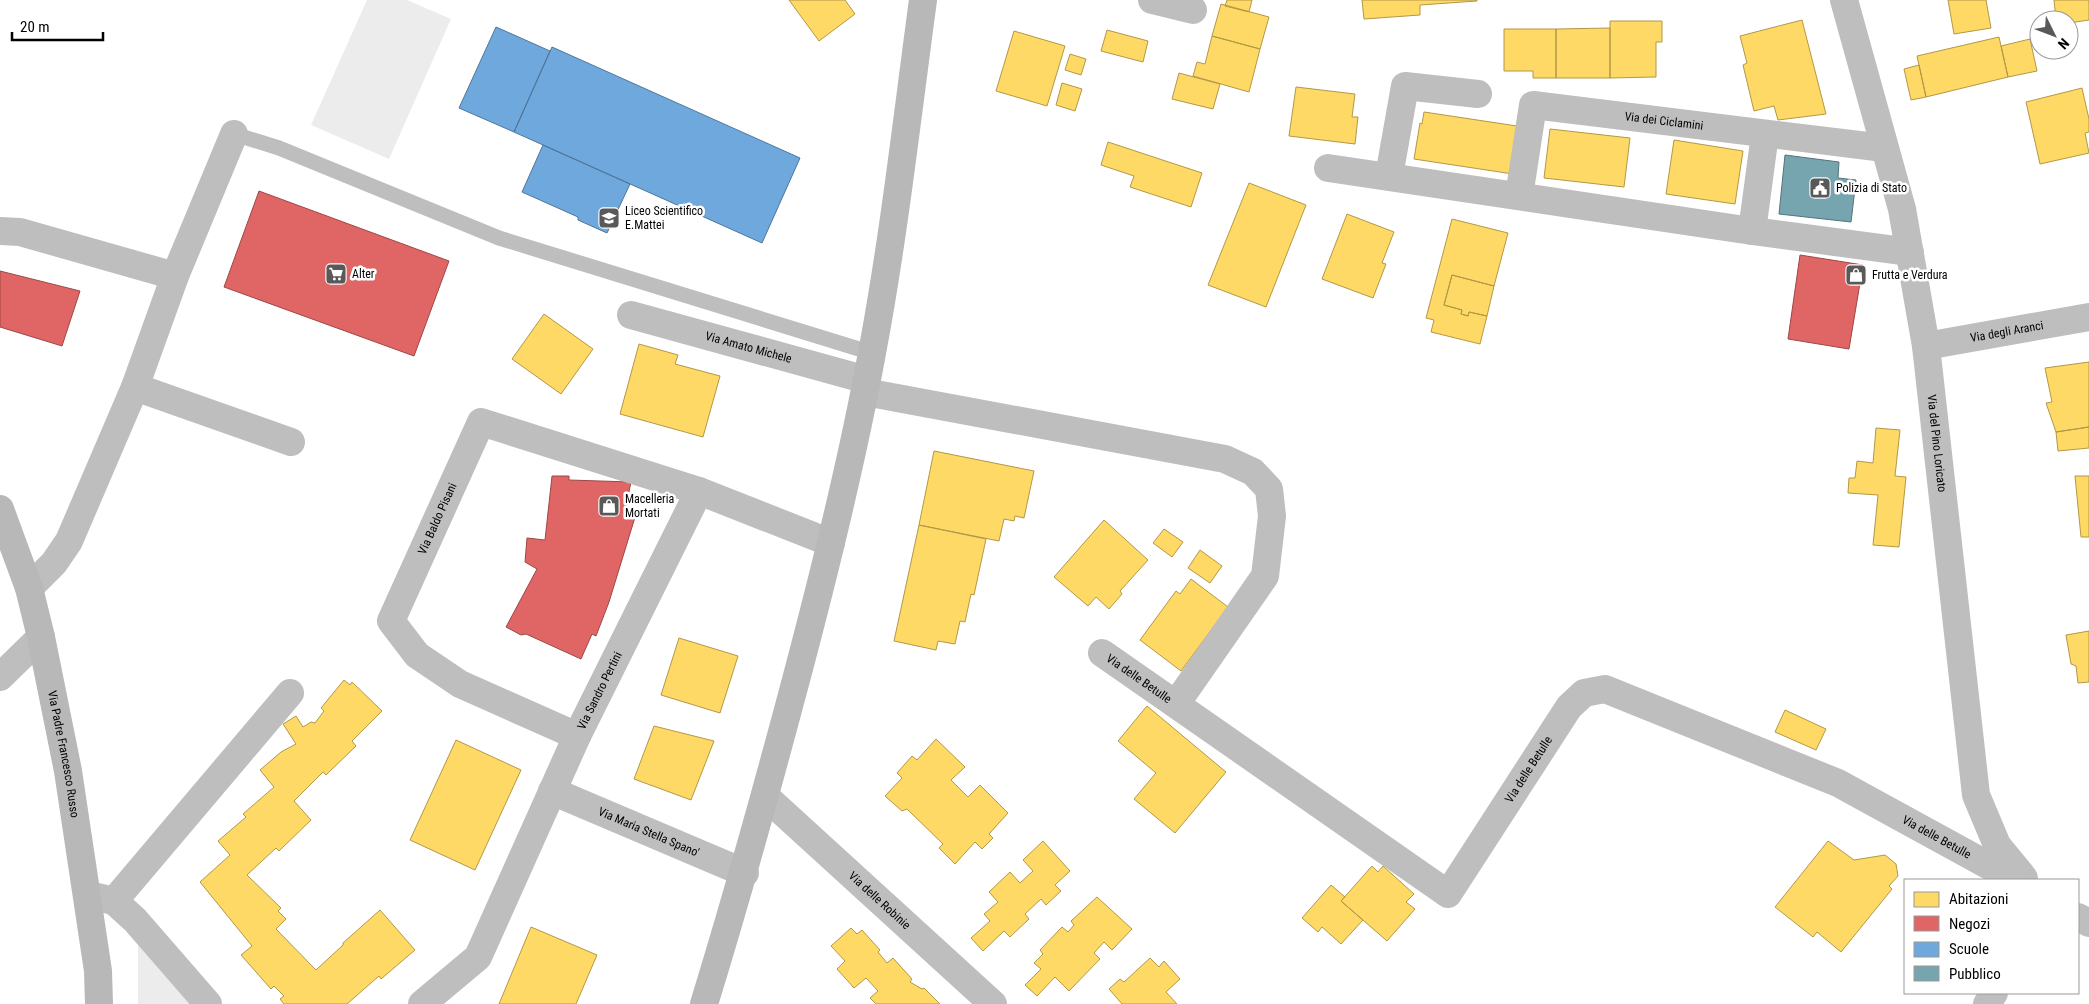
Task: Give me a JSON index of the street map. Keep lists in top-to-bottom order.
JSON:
{
  "streets": {
    "street": [
      "Via dei Ciclamini",
      "Via degli Aranci",
      "Via Amato Michele",
      "Via del Pino Loricato",
      "Via Baldo Pisani",
      "Via delle Betulle",
      "Via Sandro Pertini",
      "Via Padre Francesco Russo",
      "Via Maria Stella Spano'",
      "Via delle Robinie"
    ]
  },
  "crossings": [
    ["Via dei Ciclamini", "Via del Pino Loricato"],
    ["Via degli Aranci", "Via del Pino Loricato"],
    ["Via Amato Michele", "Via delle Betulle"],
    ["Via Baldo Pisani", "Via Sandro Pertini"],
    ["Via Sandro Pertini", "Via Maria Stella Spano'"]
  ],
  "places": {
    "public building": ["Polizia di Stato"],
    "school or university": ["Liceo Scientifico E.Mattei"],
    "supermarket": ["Alter"],
    "shop": ["Frutta e Verdura", "Macelleria Mortati"]
  },
  "legend": [
    "Abitazioni",
    "Negozi",
    "Scuole",
    "Pubblico"
  ],
  "scale_bar": "20 m",
  "north": "bottom right"
}
